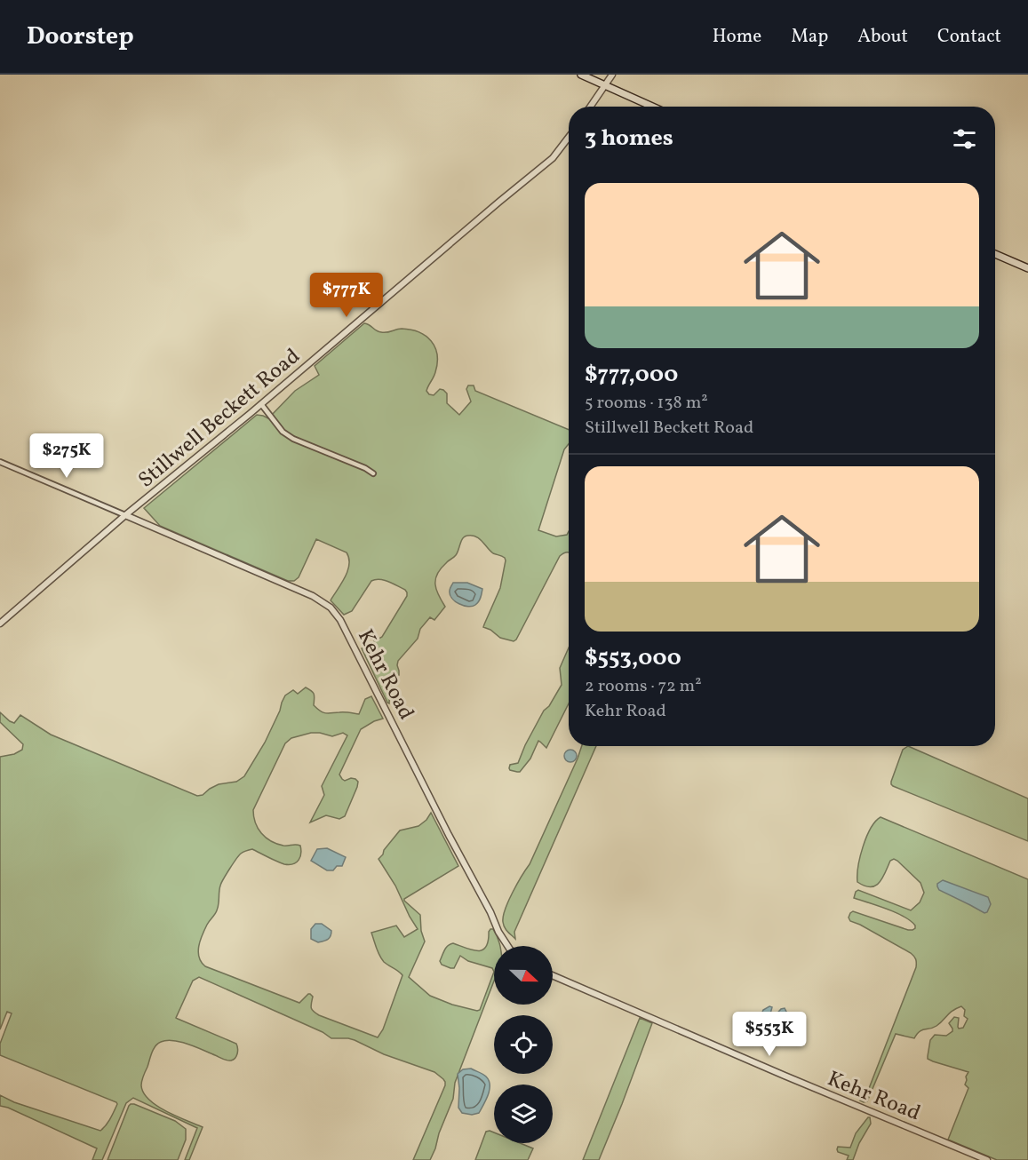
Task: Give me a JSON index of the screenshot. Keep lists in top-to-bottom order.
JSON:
{
  "streets": {
    "street": ["Stillwell Beckett Road", "Kehr Road"]
  },
  "crossings": [
    ["Stillwell Beckett Road", "Kehr Road"]
  ],
  "north": "right",
  "page": {
    "header": "Doorstep",
    "nav": [
      "Home",
      "Map",
      "About",
      "Contact"
    ],
    "heading": "3 homes",
    "list": [
      {
        "name": "$777,000",
        "note": "5 rooms · 138 m² · Stillwell Beckett Road"
      },
      {
        "name": "$553,000",
        "note": "2 rooms · 72 m² · Kehr Road"
      }
    ],
    "price": ["$777K", "$275K", "$553K"]
  }
}
